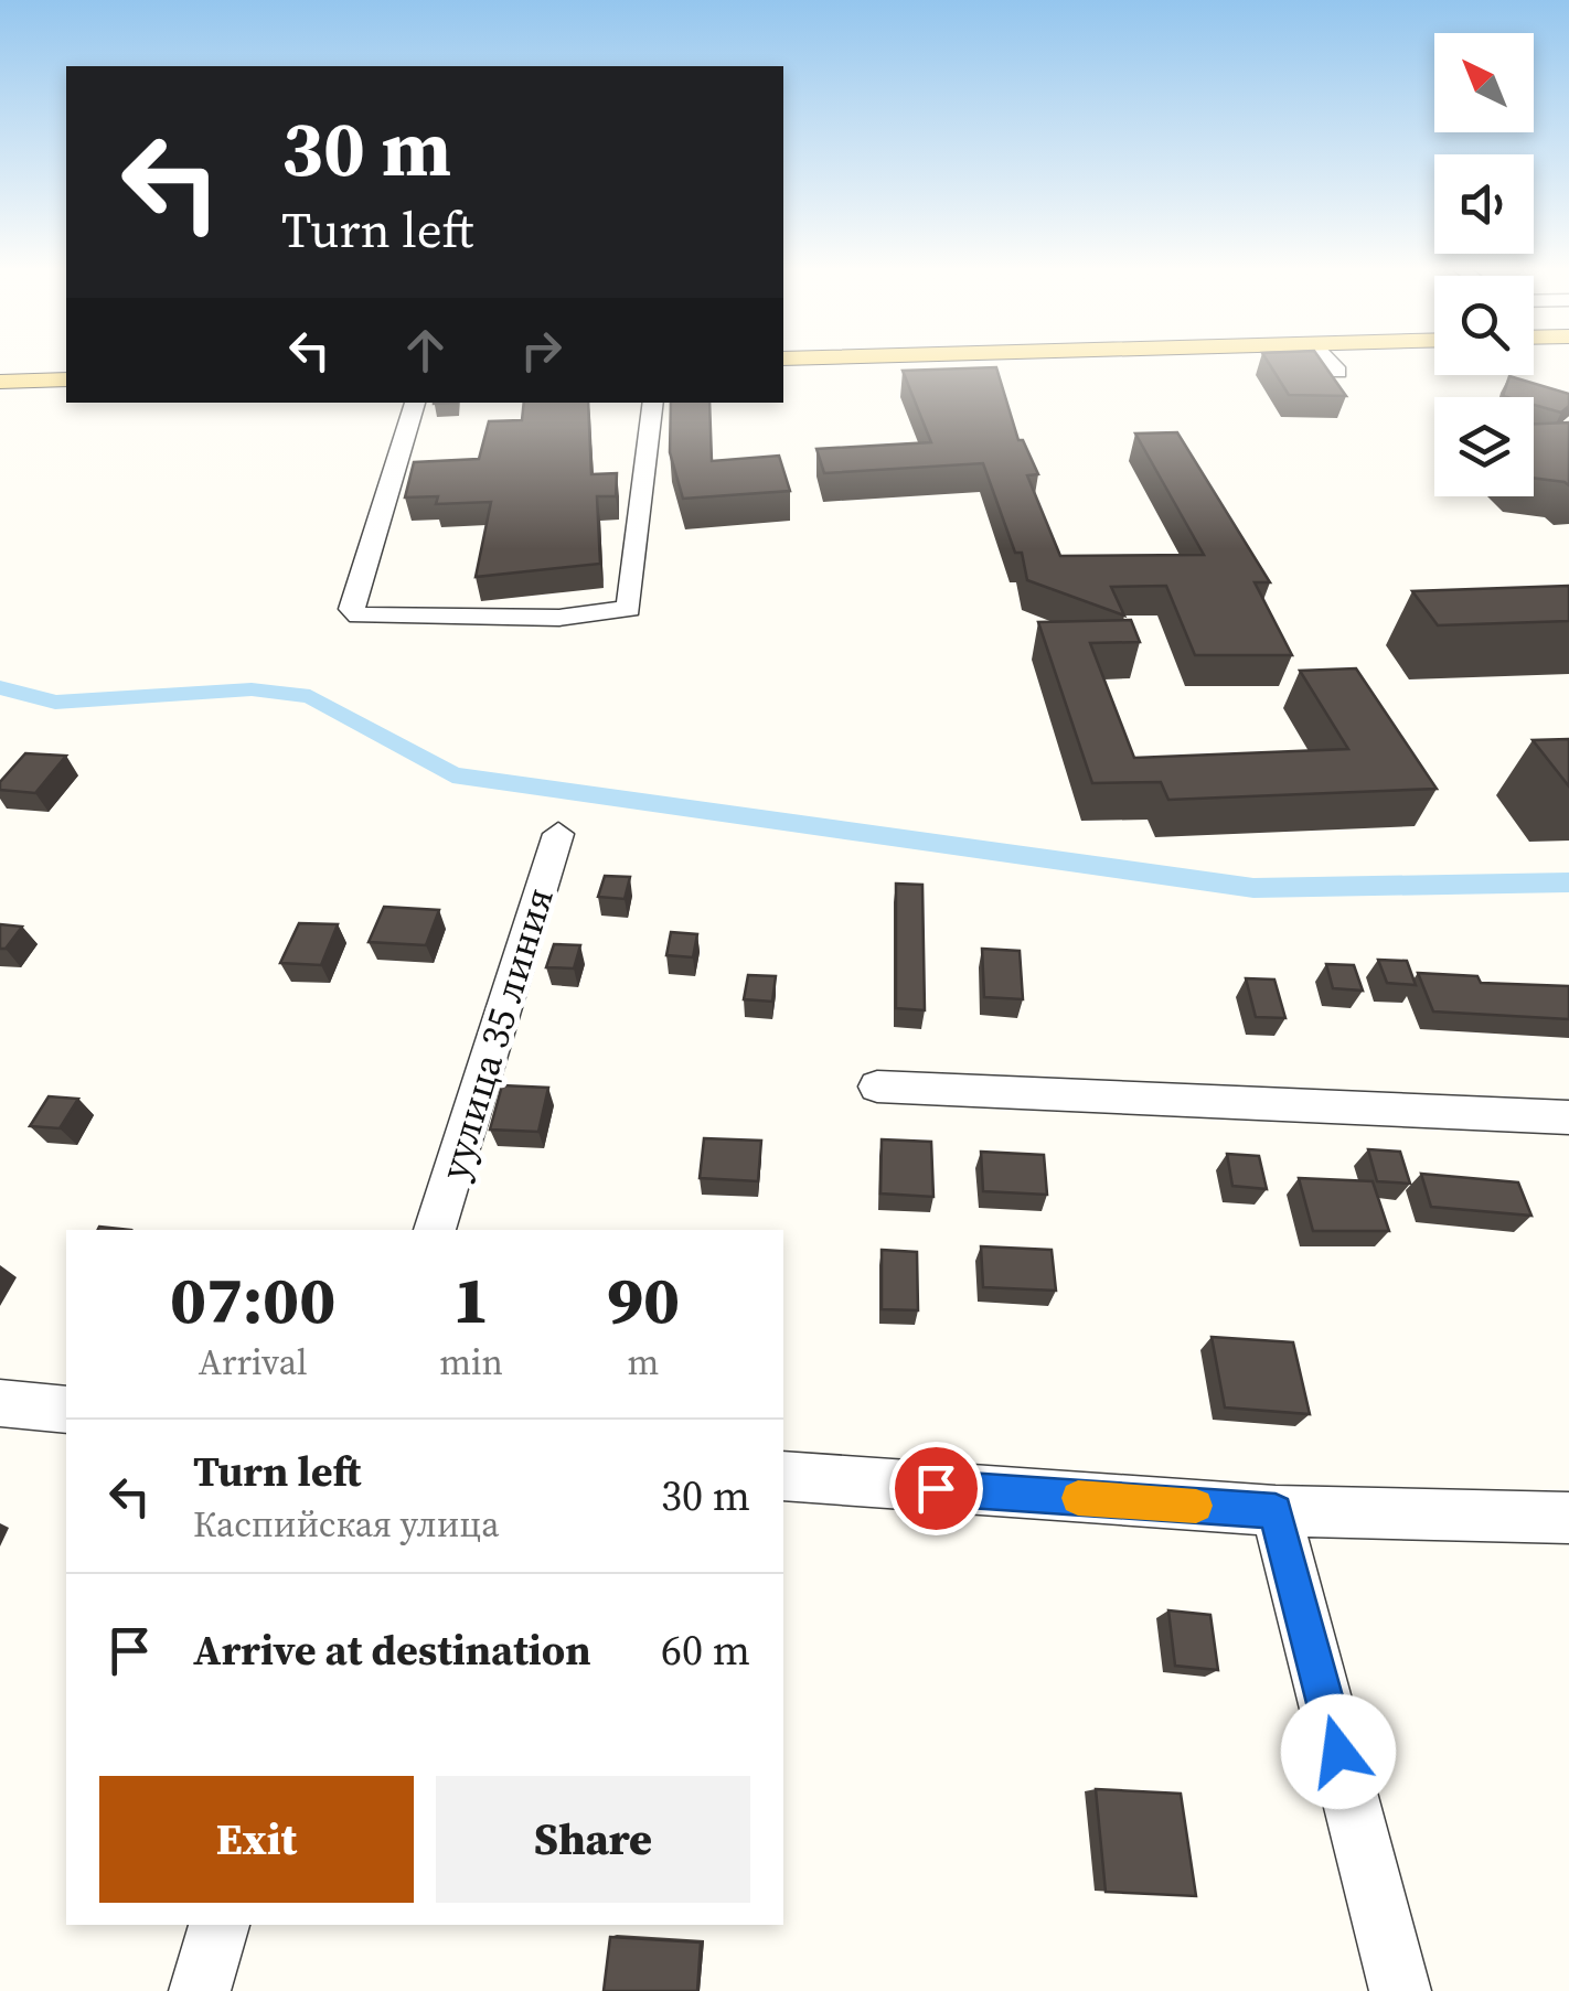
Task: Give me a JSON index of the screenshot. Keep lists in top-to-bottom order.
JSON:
{
  "streets": {
    "street": ["уулица 35 линия"]
  },
  "north": "top left",
  "page": {
    "turn": ["30 m", "Turn left"],
    "eta": [
      "07:00",
      "Arrival",
      "1",
      "min",
      "90",
      "m"
    ],
    "list": [
      {
        "name": "Turn left",
        "note": "Каспийская улица",
        "value": "30 m"
      },
      {
        "name": "Arrive at destination",
        "value": "60 m"
      }
    ],
    "buttons": ["Exit", "Share"]
  }
}
